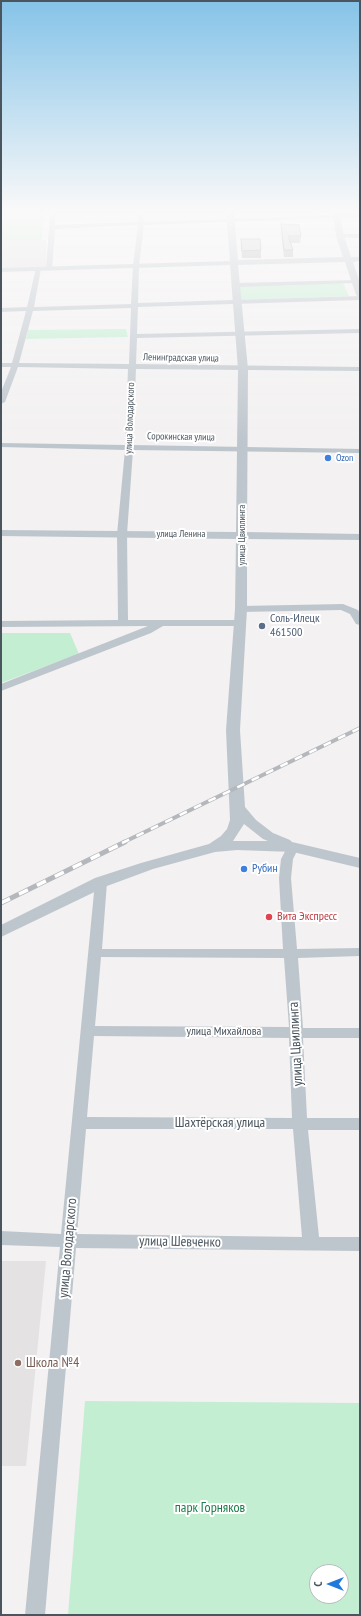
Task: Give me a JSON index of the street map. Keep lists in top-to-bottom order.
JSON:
{
  "streets": {
    "street": [
      "Ленинградская улица",
      "улица Володарского",
      "Сорокинская улица",
      "улица Ленина",
      "улица Цвиллинга",
      "улица Михайлова",
      "Шахтёрская улица",
      "улица Шевченко"
    ]
  },
  "crossings": [
    ["Ленинградская улица", "улица Володарского"],
    ["Ленинградская улица", "улица Цвиллинга"],
    ["улица Володарского", "Сорокинская улица"],
    ["улица Володарского", "улица Ленина"],
    ["улица Володарского", "улица Михайлова"],
    ["улица Володарского", "Шахтёрская улица"],
    ["улица Володарского", "улица Шевченко"],
    ["Сорокинская улица", "улица Цвиллинга"],
    ["улица Ленина", "улица Цвиллинга"],
    ["улица Цвиллинга", "улица Михайлова"],
    ["улица Цвиллинга", "Шахтёрская улица"],
    ["улица Цвиллинга", "улица Шевченко"]
  ],
  "parks": ["парк Горняков"],
  "places": [
    "Ozon",
    "Соль-Илецк 461500",
    "Рубин",
    "Вита Экспресс",
    "Школа №4"
  ],
  "north": "left"
}
